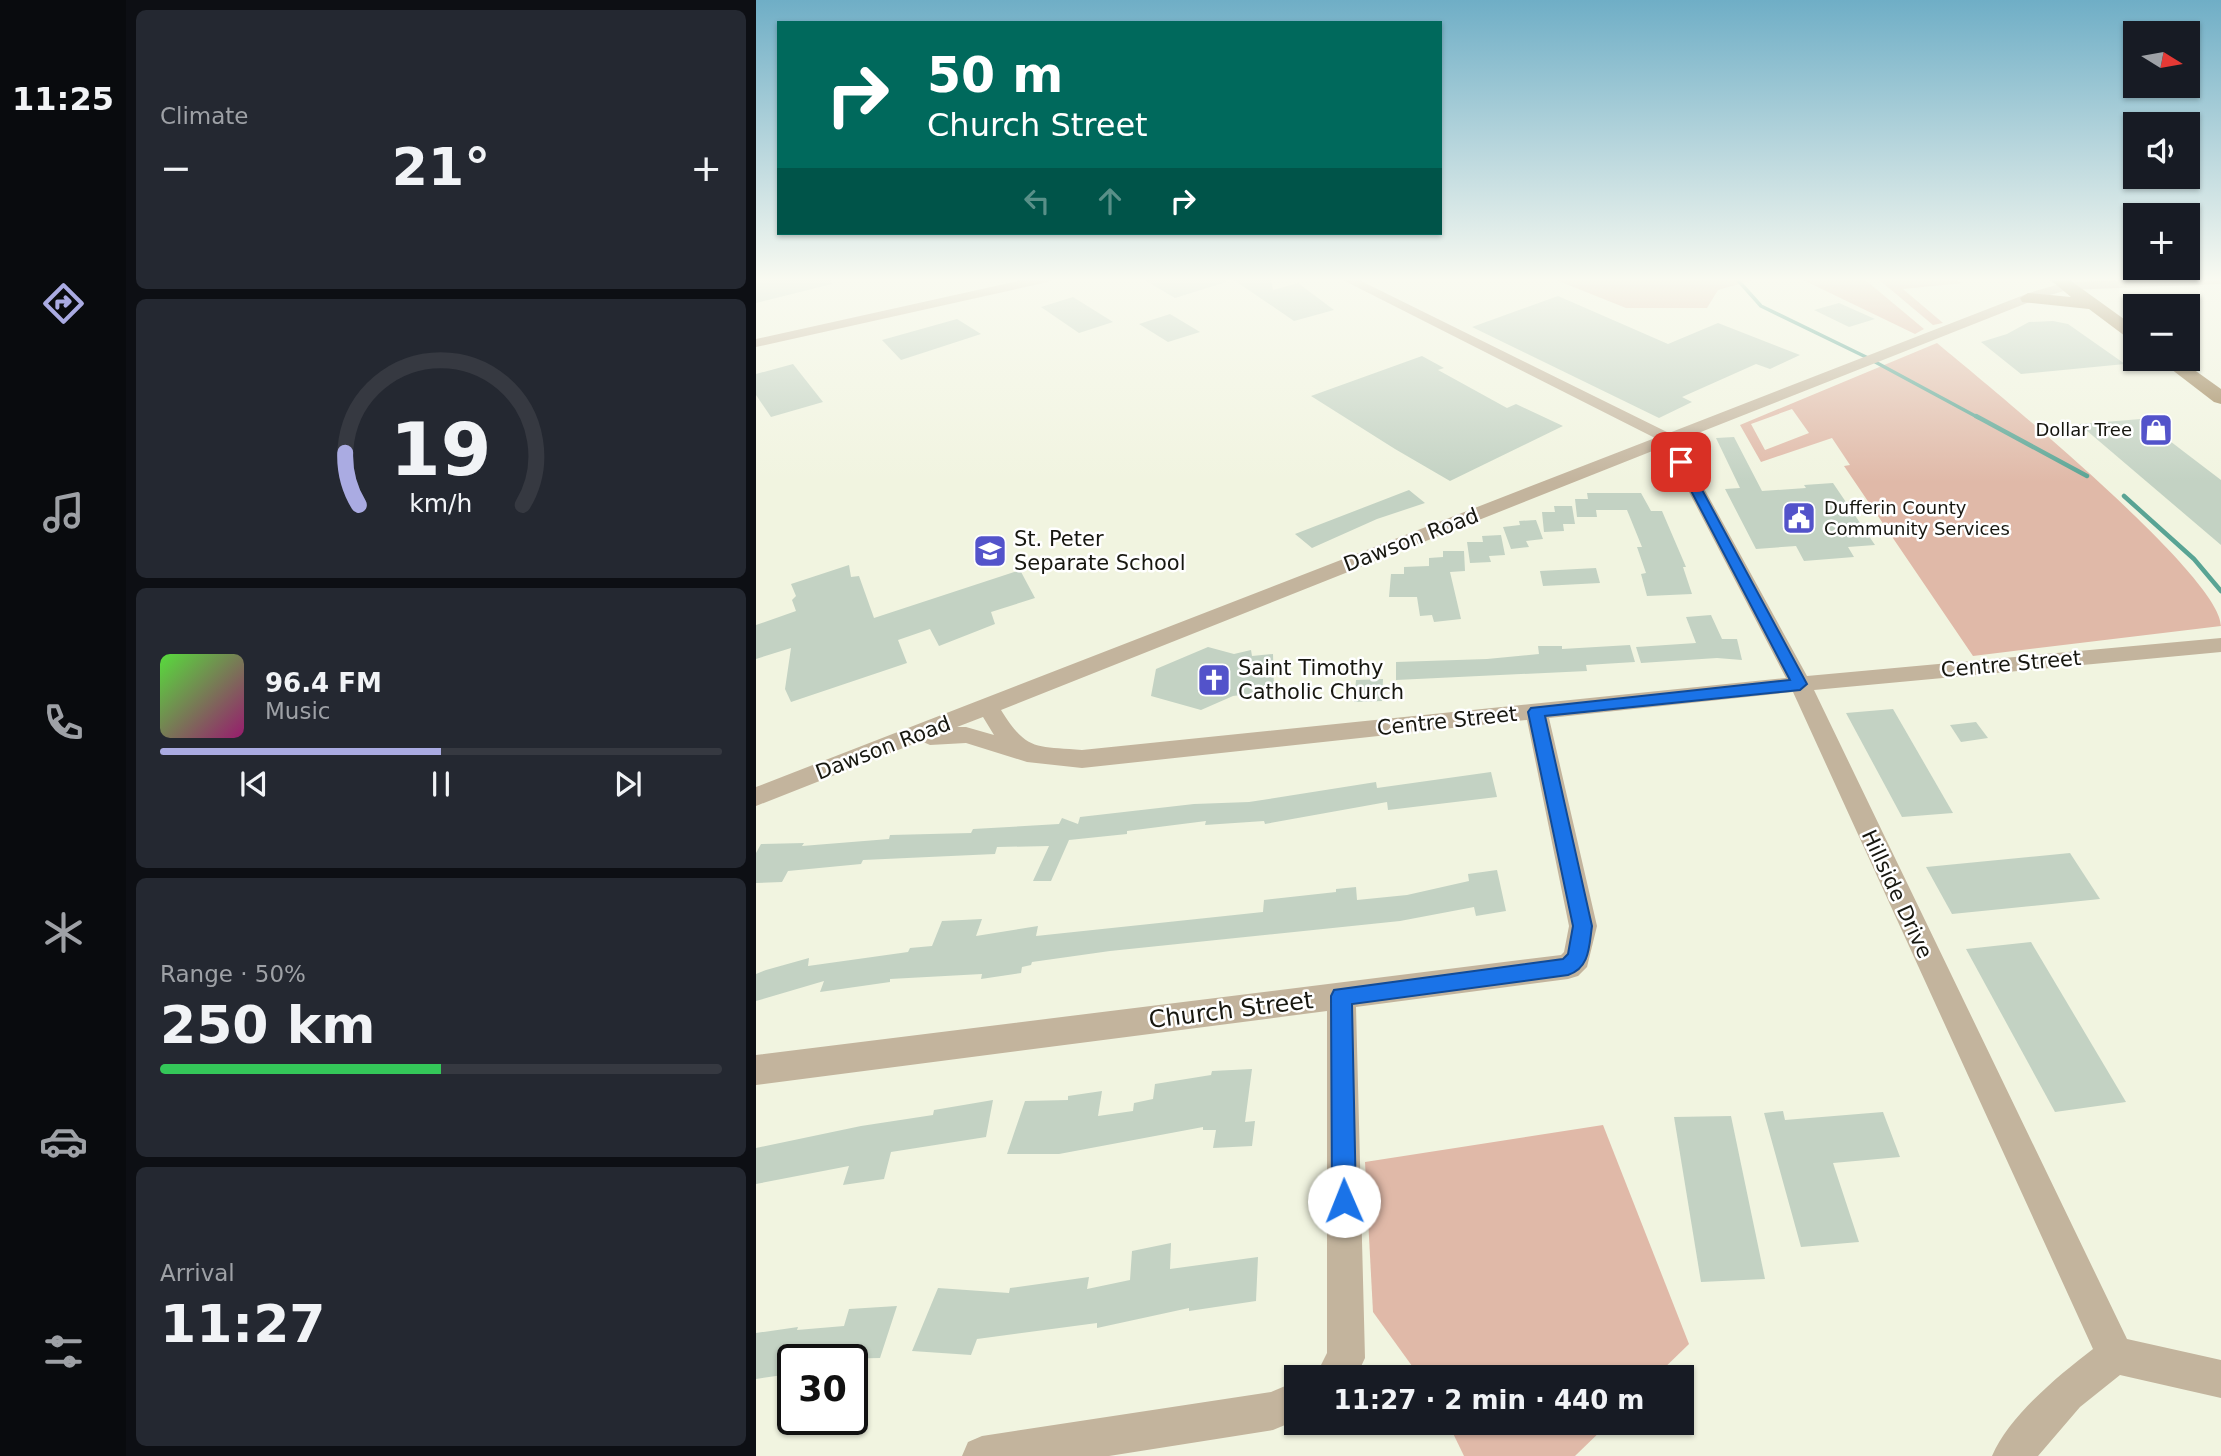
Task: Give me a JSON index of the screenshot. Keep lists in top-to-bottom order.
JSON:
{
  "streets": {
    "street": [
      "Dawson Road",
      "Centre Street",
      "Hillside Drive",
      "Church Street"
    ]
  },
  "crossings": [
    ["Dawson Road", "Centre Street"],
    ["Dawson Road", "Hillside Drive"],
    ["Centre Street", "Hillside Drive"],
    ["Centre Street", "Church Street"]
  ],
  "places": {
    "shop": ["Dollar Tree"],
    "public building": ["Dufferin County Community Services"],
    "school or university": ["St. Peter Separate School"],
    "church": ["Saint Timothy Catholic Church"]
  },
  "north": "right",
  "page": {
    "tabs": "11:25",
    "tile": [
      "Climate",
      ["Range · 50%", "250 km"],
      ["Arrival", "11:27"]
    ],
    "map_buttons": ["+", "−"],
    "turn": ["50 m", "Church Street"],
    "heat": ["−", "21°", "+"],
    "song": ["96.4 FM", "Music"],
    "limit": "30",
    "trip": "11:27 · 2 min · 440 m",
    "gauge": ["19", "km/h"]
  }
}
